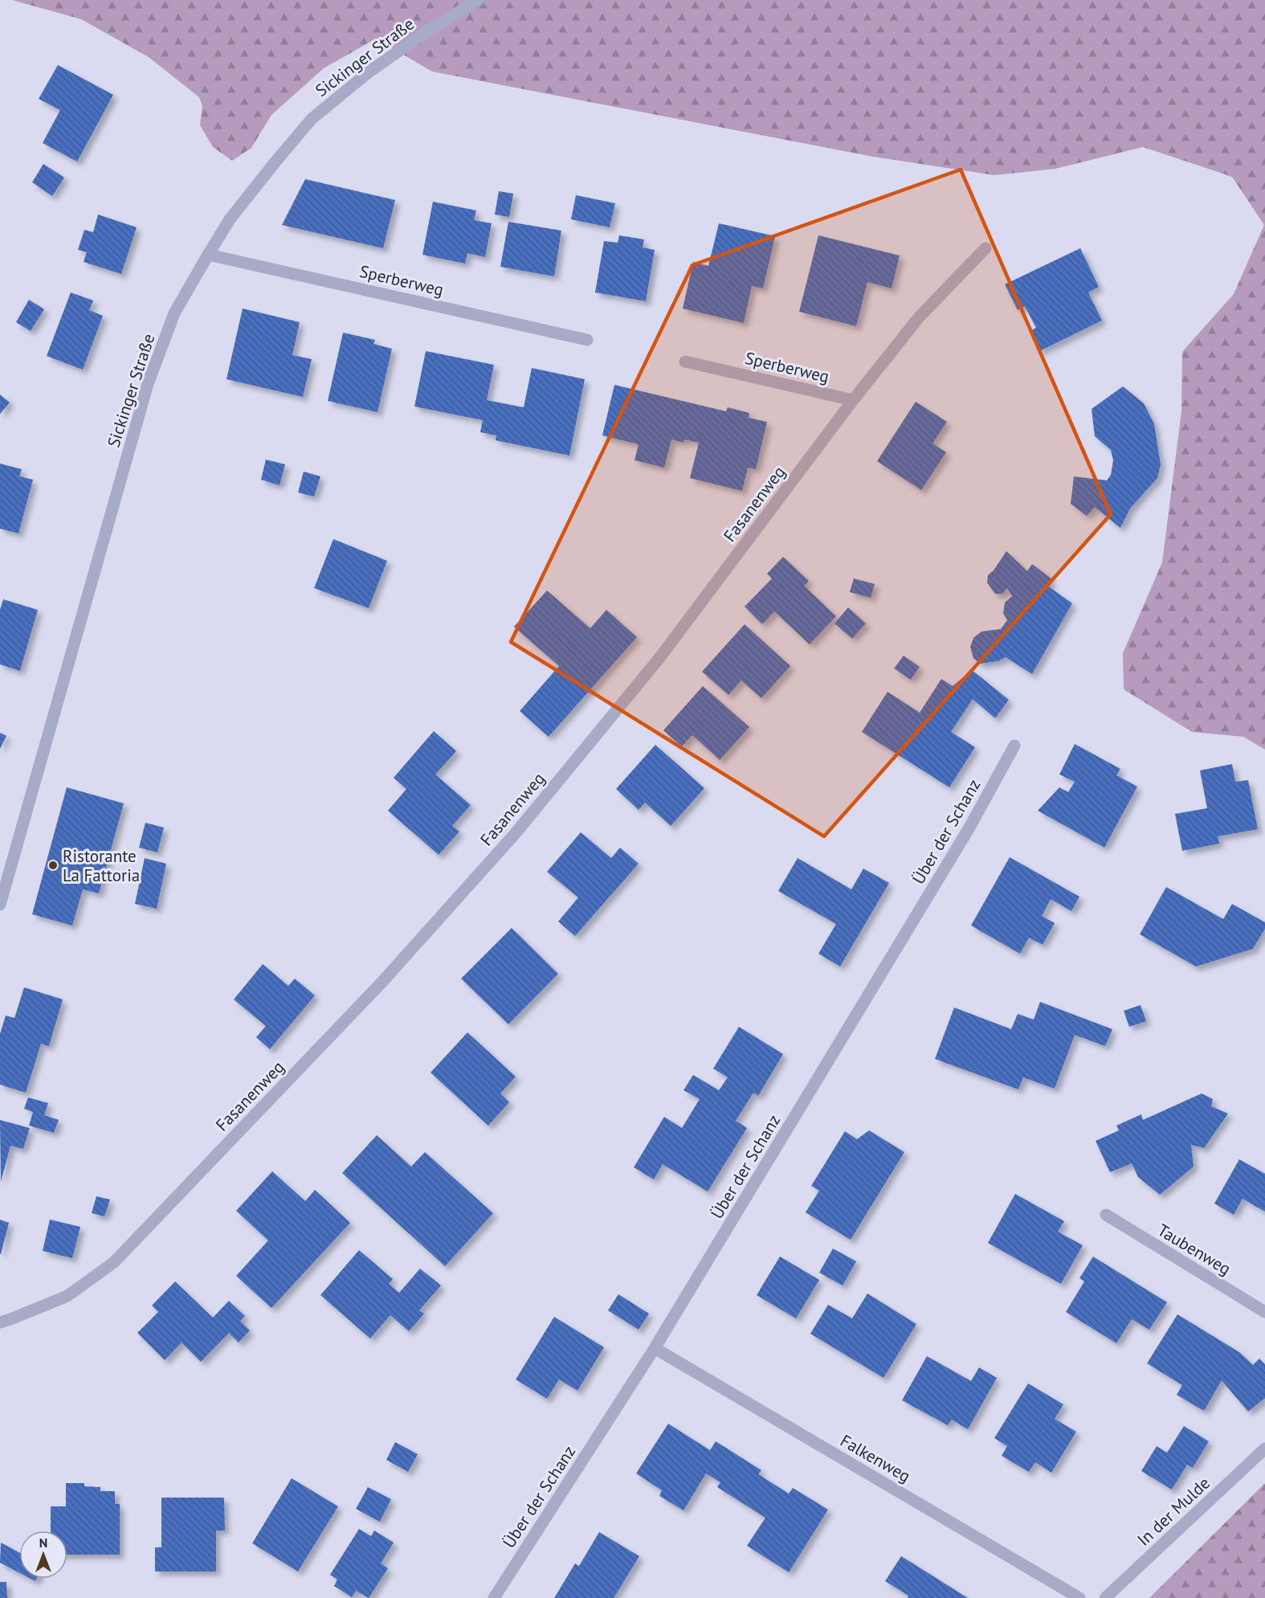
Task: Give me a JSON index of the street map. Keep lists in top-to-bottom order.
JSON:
{
  "streets": {
    "street": [
      "Sickinger Straße",
      "Sperberweg",
      "Fasanenweg",
      "Über der Schanz",
      "Taubenweg",
      "Falkenweg",
      "In der Mulde"
    ]
  },
  "crossings": [
    ["Sickinger Straße", "Sperberweg"],
    ["Sperberweg", "Fasanenweg"],
    ["Über der Schanz", "Falkenweg"]
  ],
  "places": ["Ristorante La Fattoria"],
  "north": "top"
}
